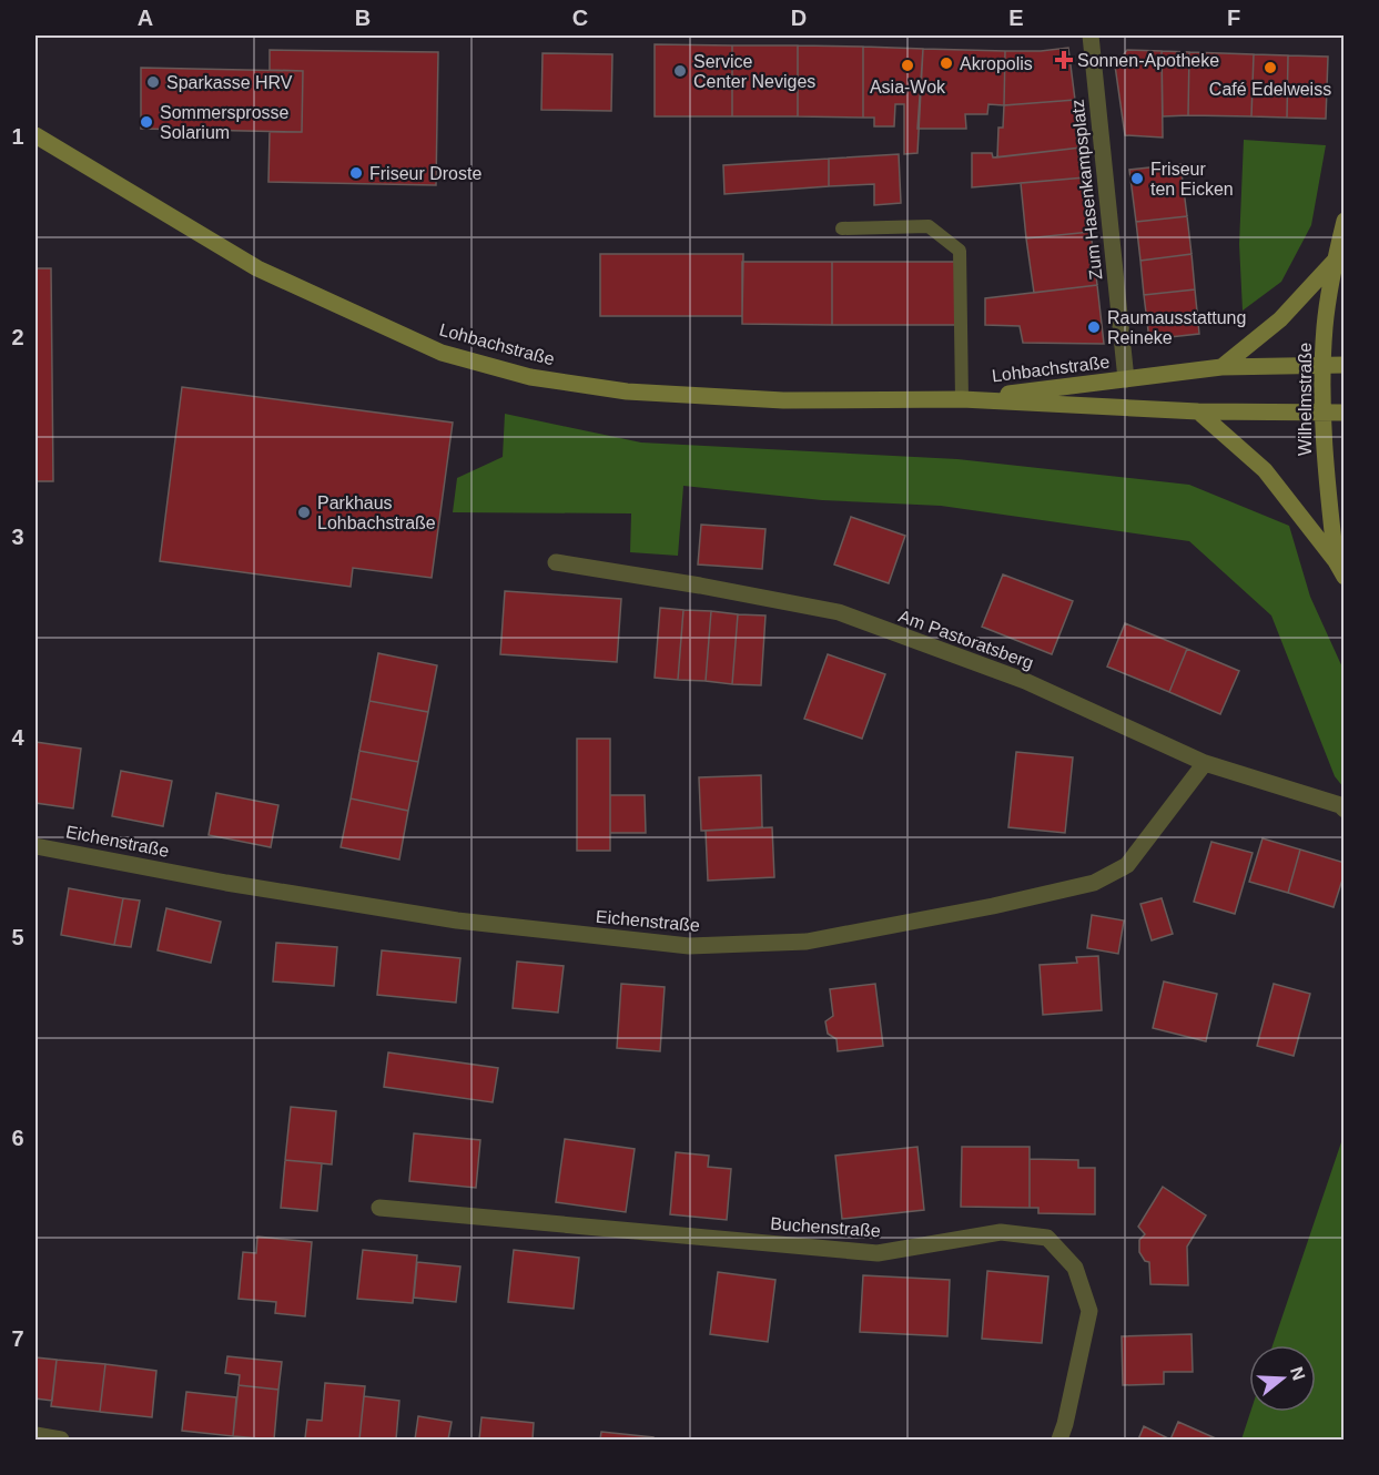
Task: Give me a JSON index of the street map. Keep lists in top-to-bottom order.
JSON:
{
  "streets": {
    "main road": ["Lohbachstraße", "Wilhelmstraße"],
    "street": [
      "Zum Hasenkampsplatz",
      "Am Pastoratsberg",
      "Eichenstraße",
      "Buchenstraße"
    ]
  },
  "crossings": [
    ["Zum Hasenkampsplatz", "Lohbachstraße"],
    ["Lohbachstraße", "Wilhelmstraße"],
    ["Am Pastoratsberg", "Eichenstraße"]
  ],
  "places": {
    "health": ["Sonnen-Apotheke"],
    "other": [
      "Akropolis",
      "Asia-Wok",
      "Café Edelweiss",
      "Service Center Neviges",
      "Sparkasse HRV",
      "Sommersprosse Solarium",
      "Friseur Droste",
      "Friseur ten Eicken",
      "Raumausstattung Reineke",
      "Parkhaus Lohbachstraße"
    ]
  },
  "north": "right",
  "grid": {
    "columns": [
      "A",
      "B",
      "C",
      "D",
      "E",
      "F"
    ],
    "rows": [
      "1",
      "2",
      "3",
      "4",
      "5",
      "6",
      "7"
    ]
  }
}
